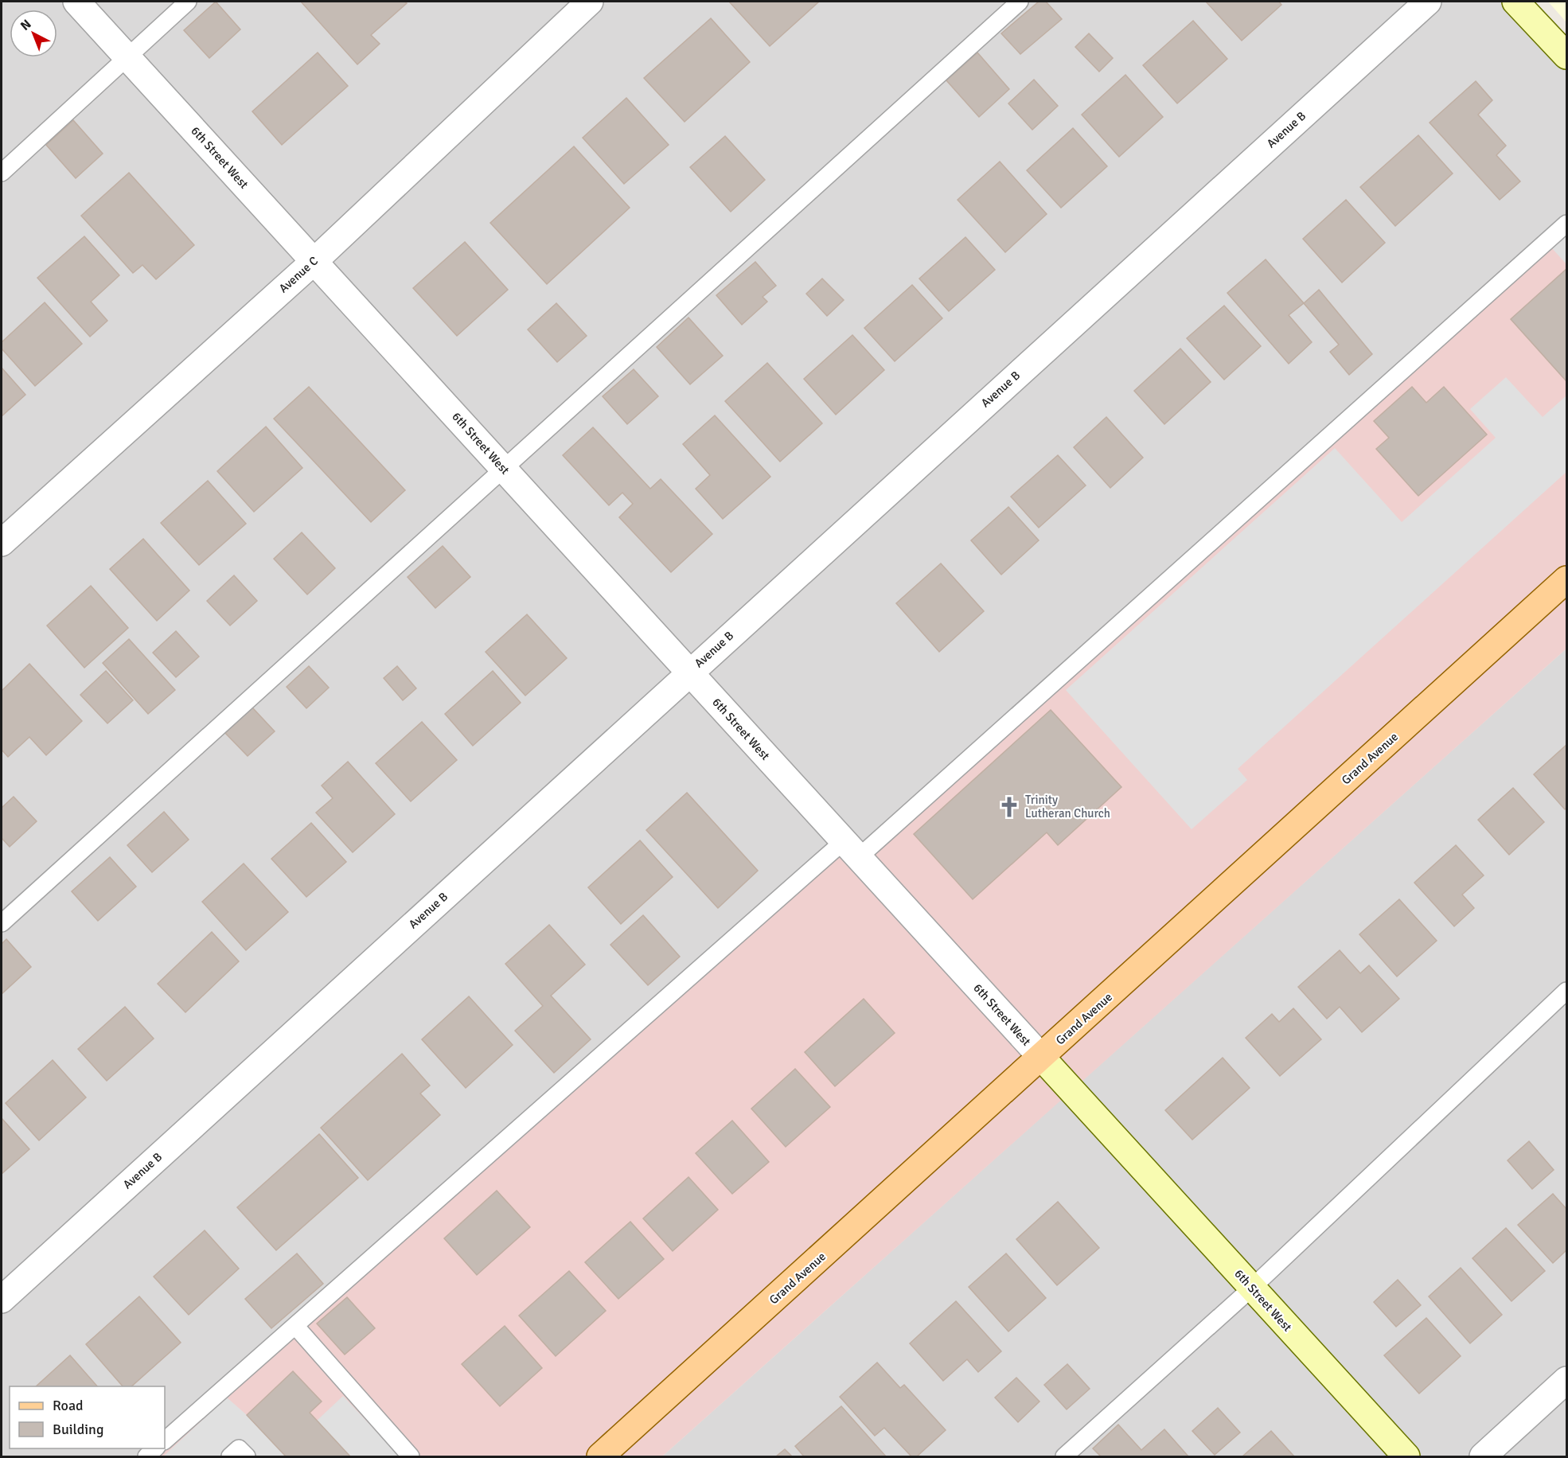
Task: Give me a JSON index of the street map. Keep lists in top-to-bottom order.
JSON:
{
  "streets": {
    "main road": ["Grand Avenue"],
    "street": ["Avenue B", "6th Street West", "Avenue C"]
  },
  "crossings": [
    ["Avenue B", "6th Street West"],
    ["6th Street West", "Avenue C"],
    ["6th Street West", "Grand Avenue"]
  ],
  "places": {
    "church": ["Trinity Lutheran Church"]
  },
  "legend": ["Road", "Building"],
  "north": "top left"
}
